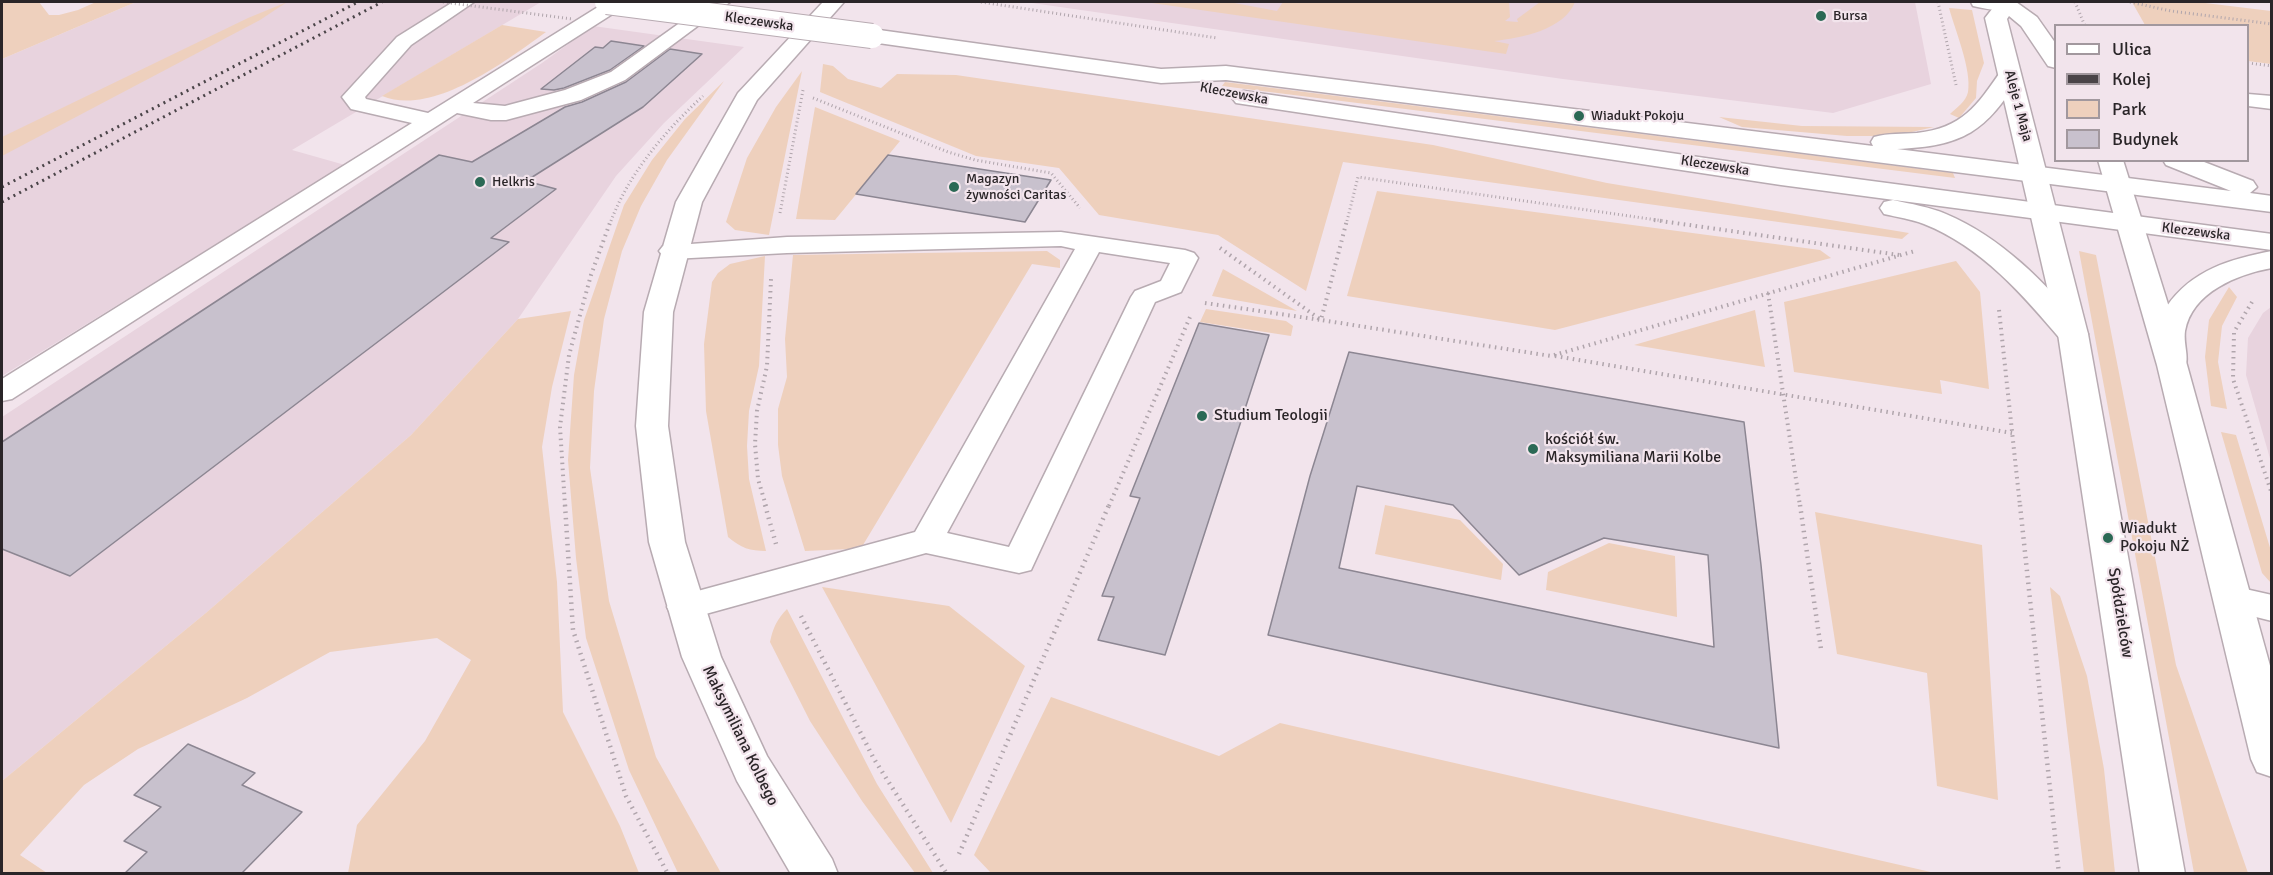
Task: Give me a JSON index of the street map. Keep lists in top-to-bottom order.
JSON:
{
  "streets": {
    "main road": [
      "Kleczewska",
      "Aleje 1 Maja",
      "Spółdzielców",
      "Maksymiliana Kolbego"
    ]
  },
  "crossings": [
    ["Kleczewska", "Aleje 1 Maja"],
    ["Kleczewska", "Spółdzielców"],
    ["Aleje 1 Maja", "Spółdzielców"]
  ],
  "places": [
    "Bursa",
    "Wiadukt Pokoju",
    "Helkris",
    "Magazyn żywności Caritas",
    "Studium Teologii",
    "kościół św. Maksymiliana Marii Kolbe",
    "Wiadukt Pokoju NŻ"
  ],
  "legend": [
    "Ulica",
    "Kolej",
    "Park",
    "Budynek"
  ]
}
